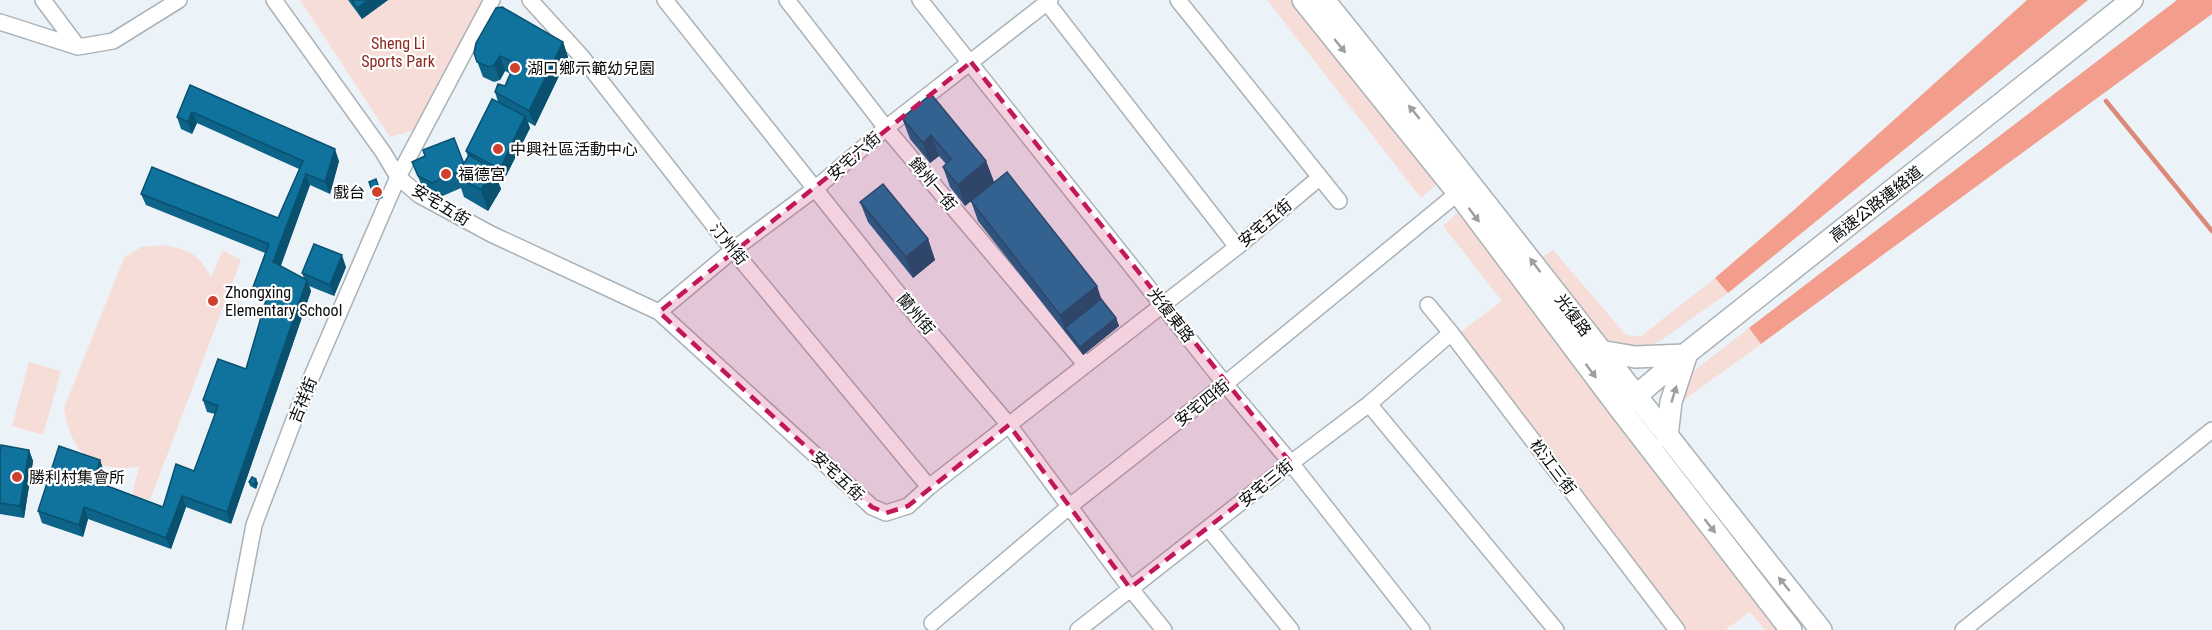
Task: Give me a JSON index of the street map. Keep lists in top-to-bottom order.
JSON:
{
  "streets": {
    "street": [
      "安宅六街",
      "錦州一街",
      "高速公路連絡道",
      "安宅五街",
      "汀州街",
      "蘭州街",
      "光復東路",
      "光復路",
      "吉祥街",
      "安宅四街",
      "松江三街",
      "安宅三街"
    ]
  },
  "crossings": [
    ["安宅六街", "錦州一街"],
    ["安宅六街", "安宅五街"],
    ["安宅六街", "汀州街"],
    ["安宅六街", "蘭州街"],
    ["安宅六街", "光復東路"],
    ["錦州一街", "安宅五街"],
    ["高速公路連絡道", "光復路"],
    ["安宅五街", "汀州街"],
    ["安宅五街", "蘭州街"],
    ["安宅五街", "光復東路"],
    ["安宅五街", "吉祥街"],
    ["蘭州街", "安宅四街"],
    ["蘭州街", "安宅三街"],
    ["光復東路", "安宅四街"],
    ["光復東路", "安宅三街"],
    ["光復路", "安宅四街"],
    ["松江三街", "安宅三街"]
  ],
  "parks": ["Sheng Li Sports Park"],
  "places": [
    "湖口鄉示範幼兒園",
    "中興社區活動中心",
    "福德宮",
    "戲台",
    "Zhongxing Elementary School",
    "勝利村集會所"
  ]
}
